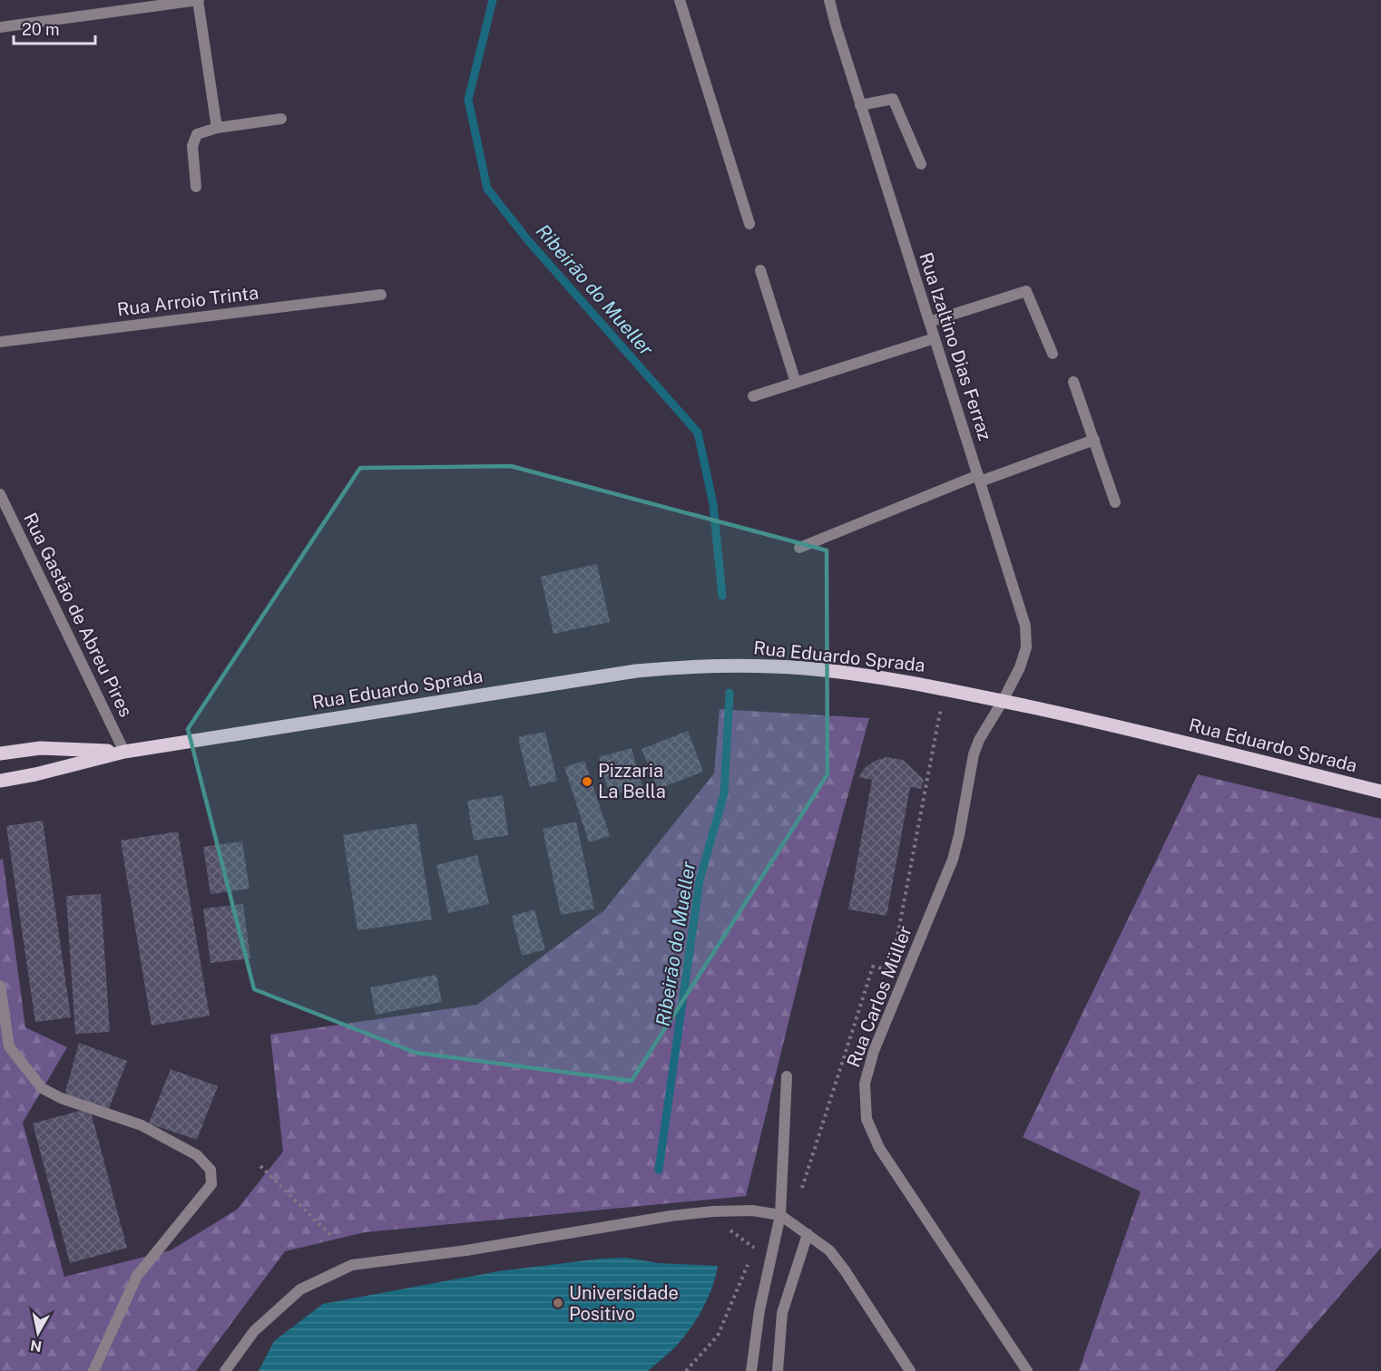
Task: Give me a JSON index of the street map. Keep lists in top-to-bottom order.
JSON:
{
  "streets": {
    "main road": ["Rua Eduardo Sprada"],
    "street": [
      "Rua Arroio Trinta",
      "Rua Izaltino Dias Ferraz",
      "Rua Gastão de Abreu Pires",
      "Rua Carlos Müller"
    ]
  },
  "crossings": [
    ["Rua Izaltino Dias Ferraz", "Rua Eduardo Sprada"],
    ["Rua Izaltino Dias Ferraz", "Rua Carlos Müller"],
    ["Rua Gastão de Abreu Pires", "Rua Eduardo Sprada"],
    ["Rua Eduardo Sprada", "Rua Carlos Müller"]
  ],
  "water": ["Ribeirão do Mueller"],
  "places": ["Pizzaria La Bella", "Universidade Positivo"],
  "scale_bar": "20 m",
  "north": "bottom"
}
